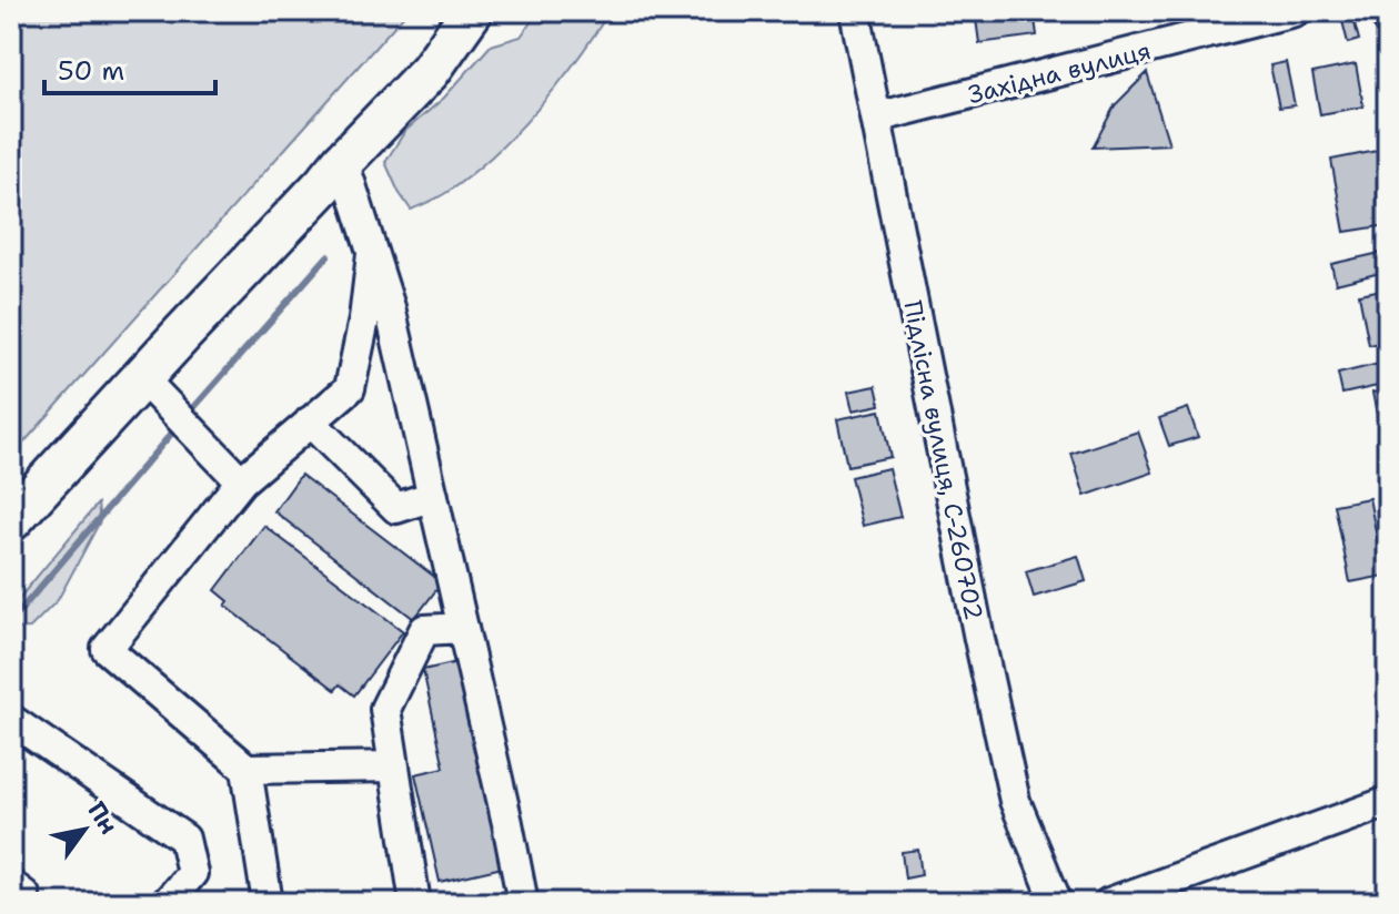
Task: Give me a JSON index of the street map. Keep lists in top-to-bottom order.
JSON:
{
  "streets": {
    "street": ["Західна вулиця", "Підлісна вулиця, С-260702"]
  },
  "crossings": [
    ["Західна вулиця", "Підлісна вулиця, С-260702"]
  ],
  "scale_bar": "50 m",
  "north": "top right"
}
